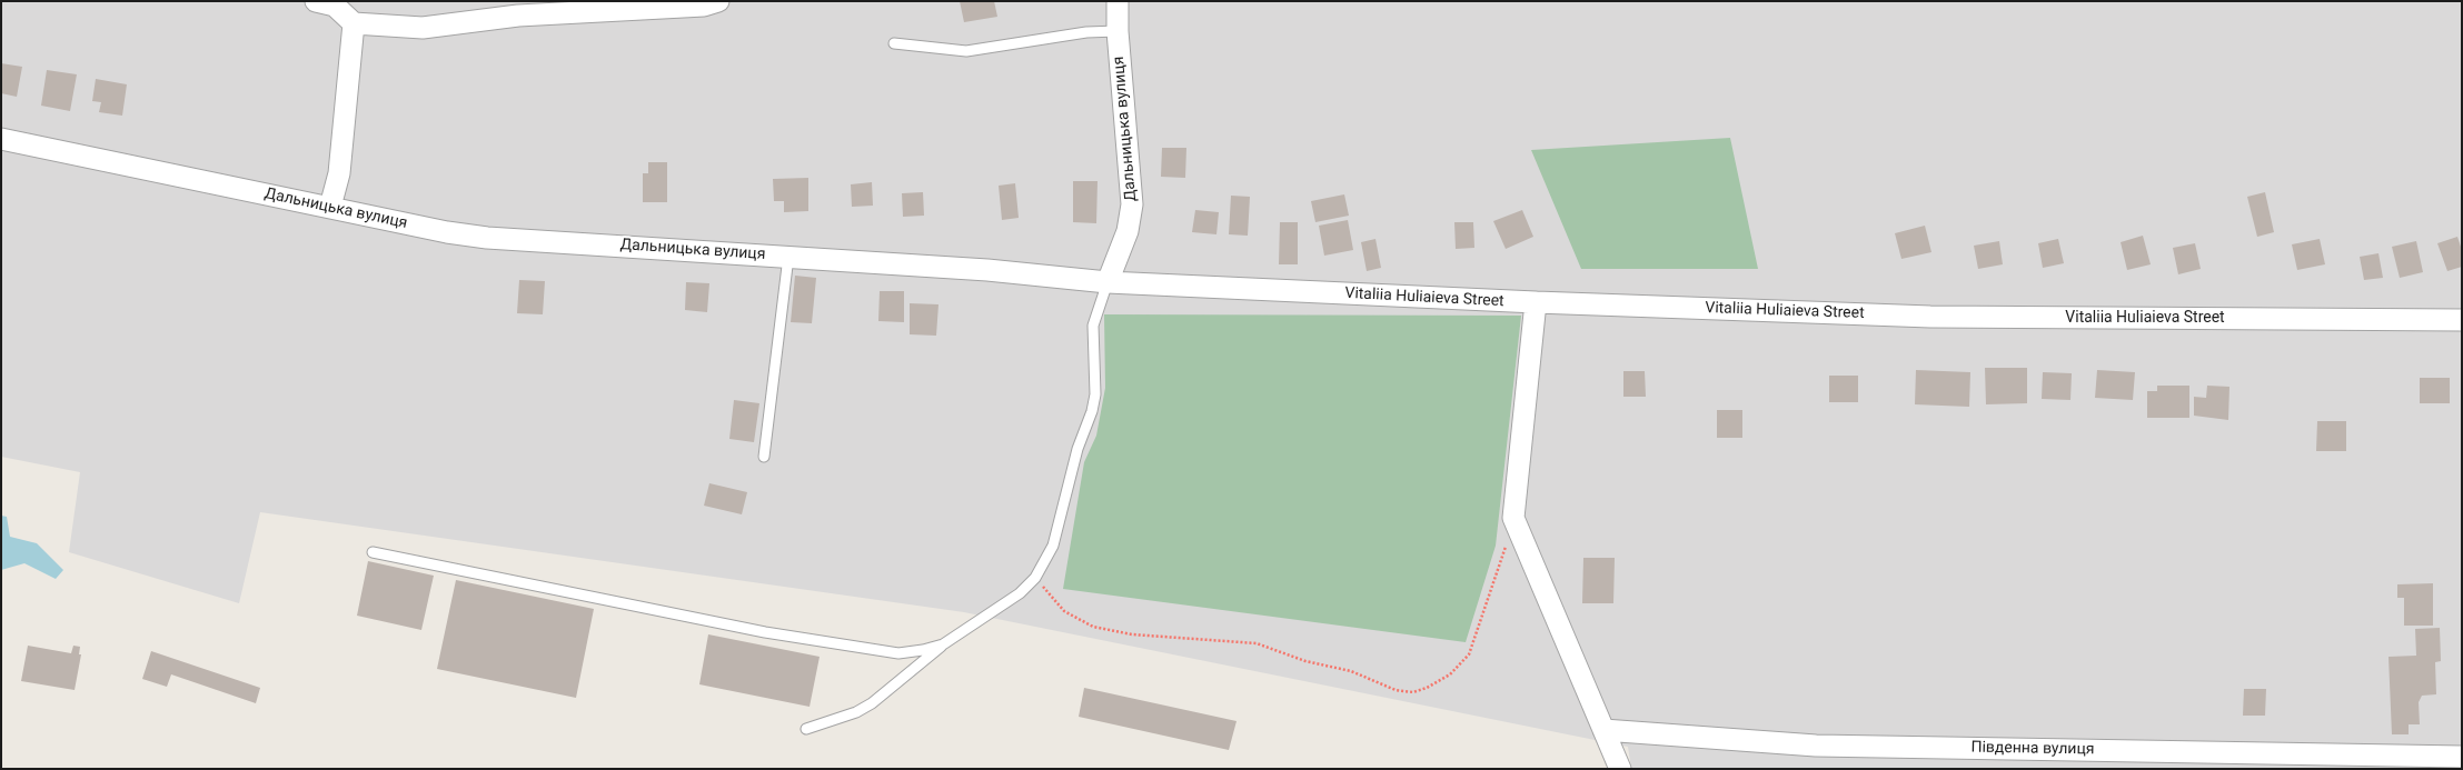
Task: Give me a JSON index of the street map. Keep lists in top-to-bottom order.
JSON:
{
  "streets": {
    "street": ["Дальницька вулиця", "Vitaliia Huliaieva Street", "Південна вулиця"]
  },
  "crossings": [
    ["Дальницька вулиця", "Vitaliia Huliaieva Street"]
  ]
}
